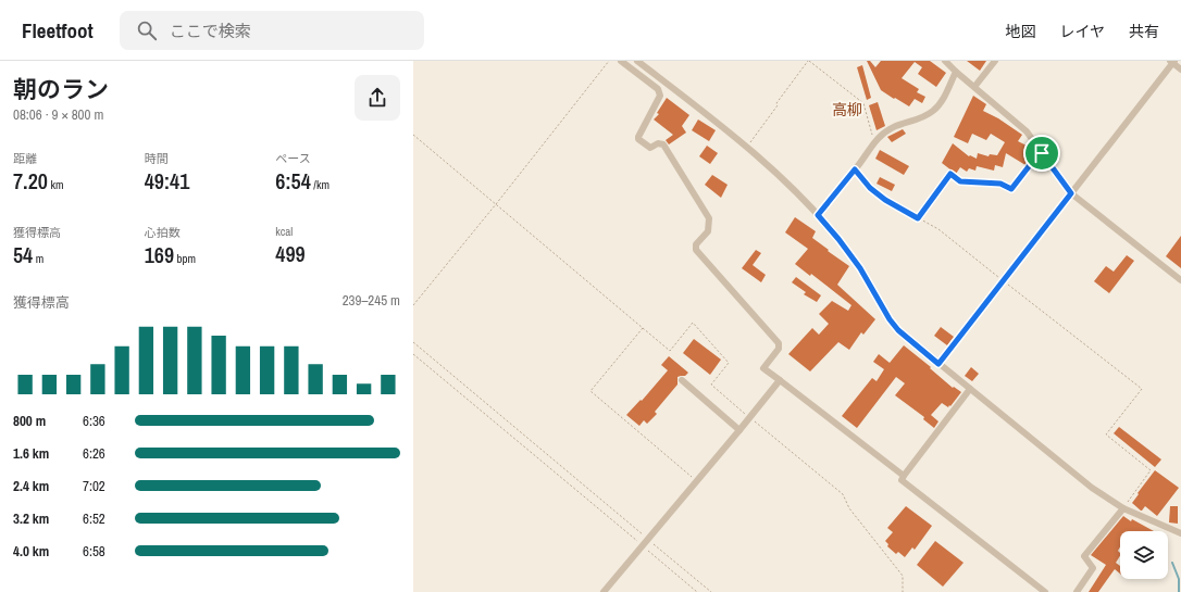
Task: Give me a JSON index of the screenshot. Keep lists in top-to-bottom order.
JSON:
{
  "districts": ["高柳"],
  "page": {
    "header": "Fleetfoot",
    "search": "ここで検索",
    "nav": ["地図", "レイヤ", "共有"],
    "heading": ["朝のラン", "08:06 · 9 × 800 m"],
    "stats": [
      ["距離", "7.20 km"],
      ["時間", "49:41"],
      ["ペース", "6:54 /km"],
      ["獲得標高", "54 m"],
      ["心拍数", "169 bpm"],
      ["kcal", "499"]
    ],
    "chart": ["獲得標高", "239–245 m"],
    "list": [
      {
        "name": "800 m",
        "note": "6:36"
      },
      {
        "name": "1.6 km",
        "note": "6:26"
      },
      {
        "name": "2.4 km",
        "note": "7:02"
      },
      {
        "name": "3.2 km",
        "note": "6:52"
      },
      {
        "name": "4.0 km",
        "note": "6:58"
      }
    ]
  }
}
